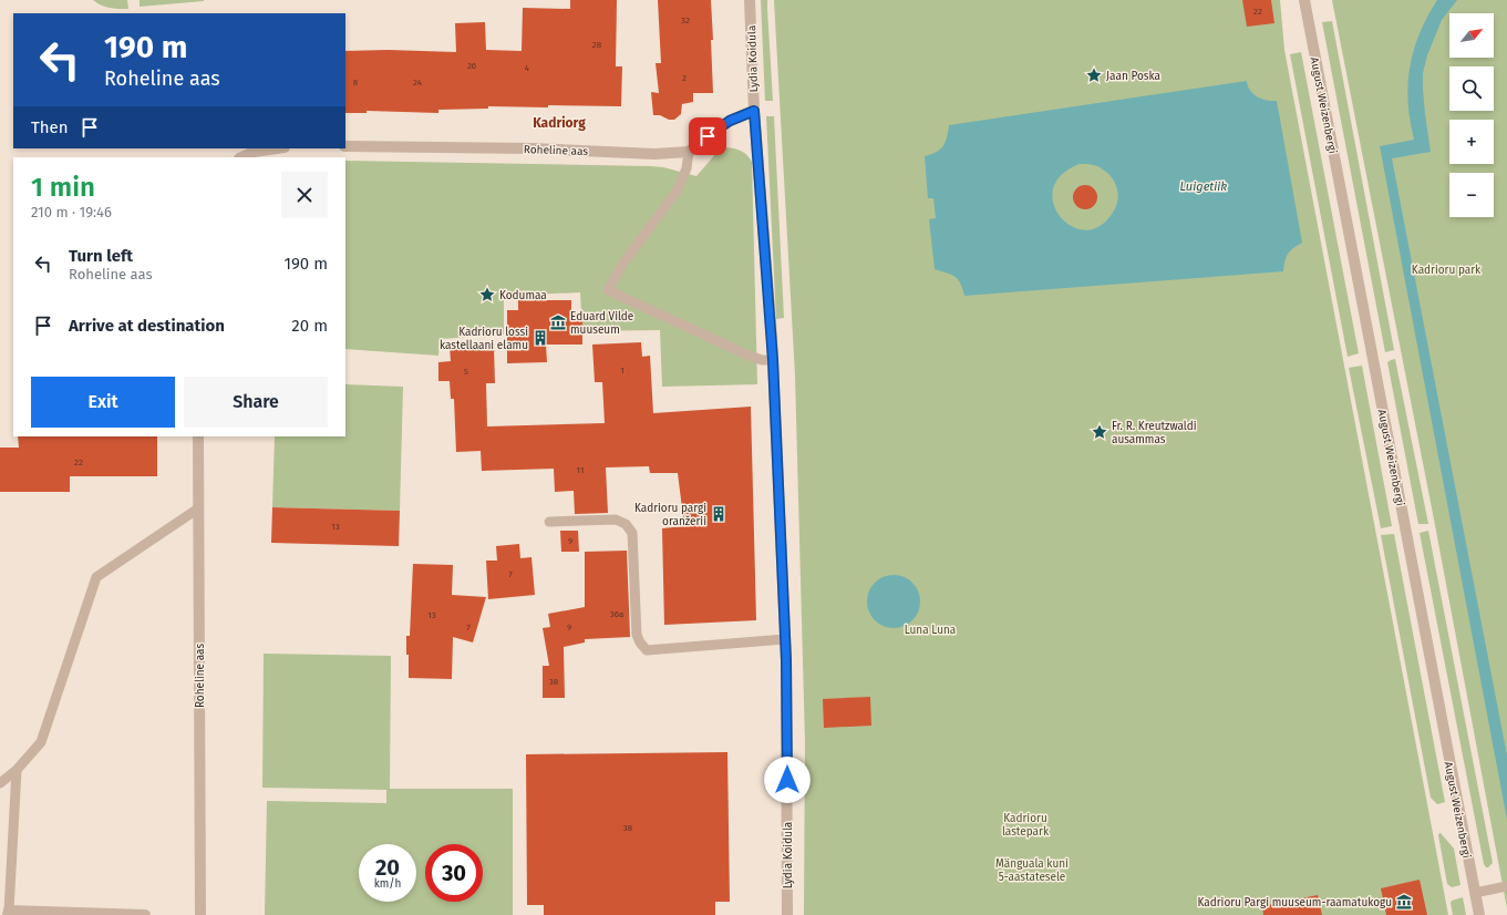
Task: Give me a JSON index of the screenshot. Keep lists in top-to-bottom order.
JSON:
{
  "streets": {
    "street": ["Lydia Koidula", "August Weizenbergi", "Roheline aas"]
  },
  "districts": ["Kadriorg"],
  "water": ["Luigetiik"],
  "parks": [
    "Kadrioru park",
    "Luna Luna",
    "Kadrioru lastepark",
    "Mänguala kuni 5-aastatesele"
  ],
  "places": {
    "place": ["Jaan Poska", "Kodumaa", "Fr. R. Kreutzwaldi ausammas"],
    "museum": ["Eduard Vilde muuseum", "Kadrioru Pargi muuseum-raamatukogu"],
    "building": ["Kadrioru lossi kastellaani elamu", "Kadrioru pargi oranžerii"]
  },
  "house_numbers": [
    "22",
    "32",
    "28",
    "26",
    "4",
    "2",
    "8",
    "24",
    "1",
    "5",
    "22",
    "11",
    "13",
    "9",
    "7",
    "36a",
    "13",
    "7",
    "9",
    "38",
    "38"
  ],
  "north": "top right",
  "page": {
    "map_buttons": ["+", "−"],
    "turn": ["190 m", "Roheline aas"],
    "then": "Then",
    "heading": ["1 min", "210 m · 19:46"],
    "list": [
      {
        "name": "Turn left",
        "note": "Roheline aas",
        "value": "190 m"
      },
      {
        "name": "Arrive at destination",
        "value": "20 m"
      }
    ],
    "buttons": ["Exit", "Share"],
    "speed": "20 km/h",
    "limit": "30"
  }
}
